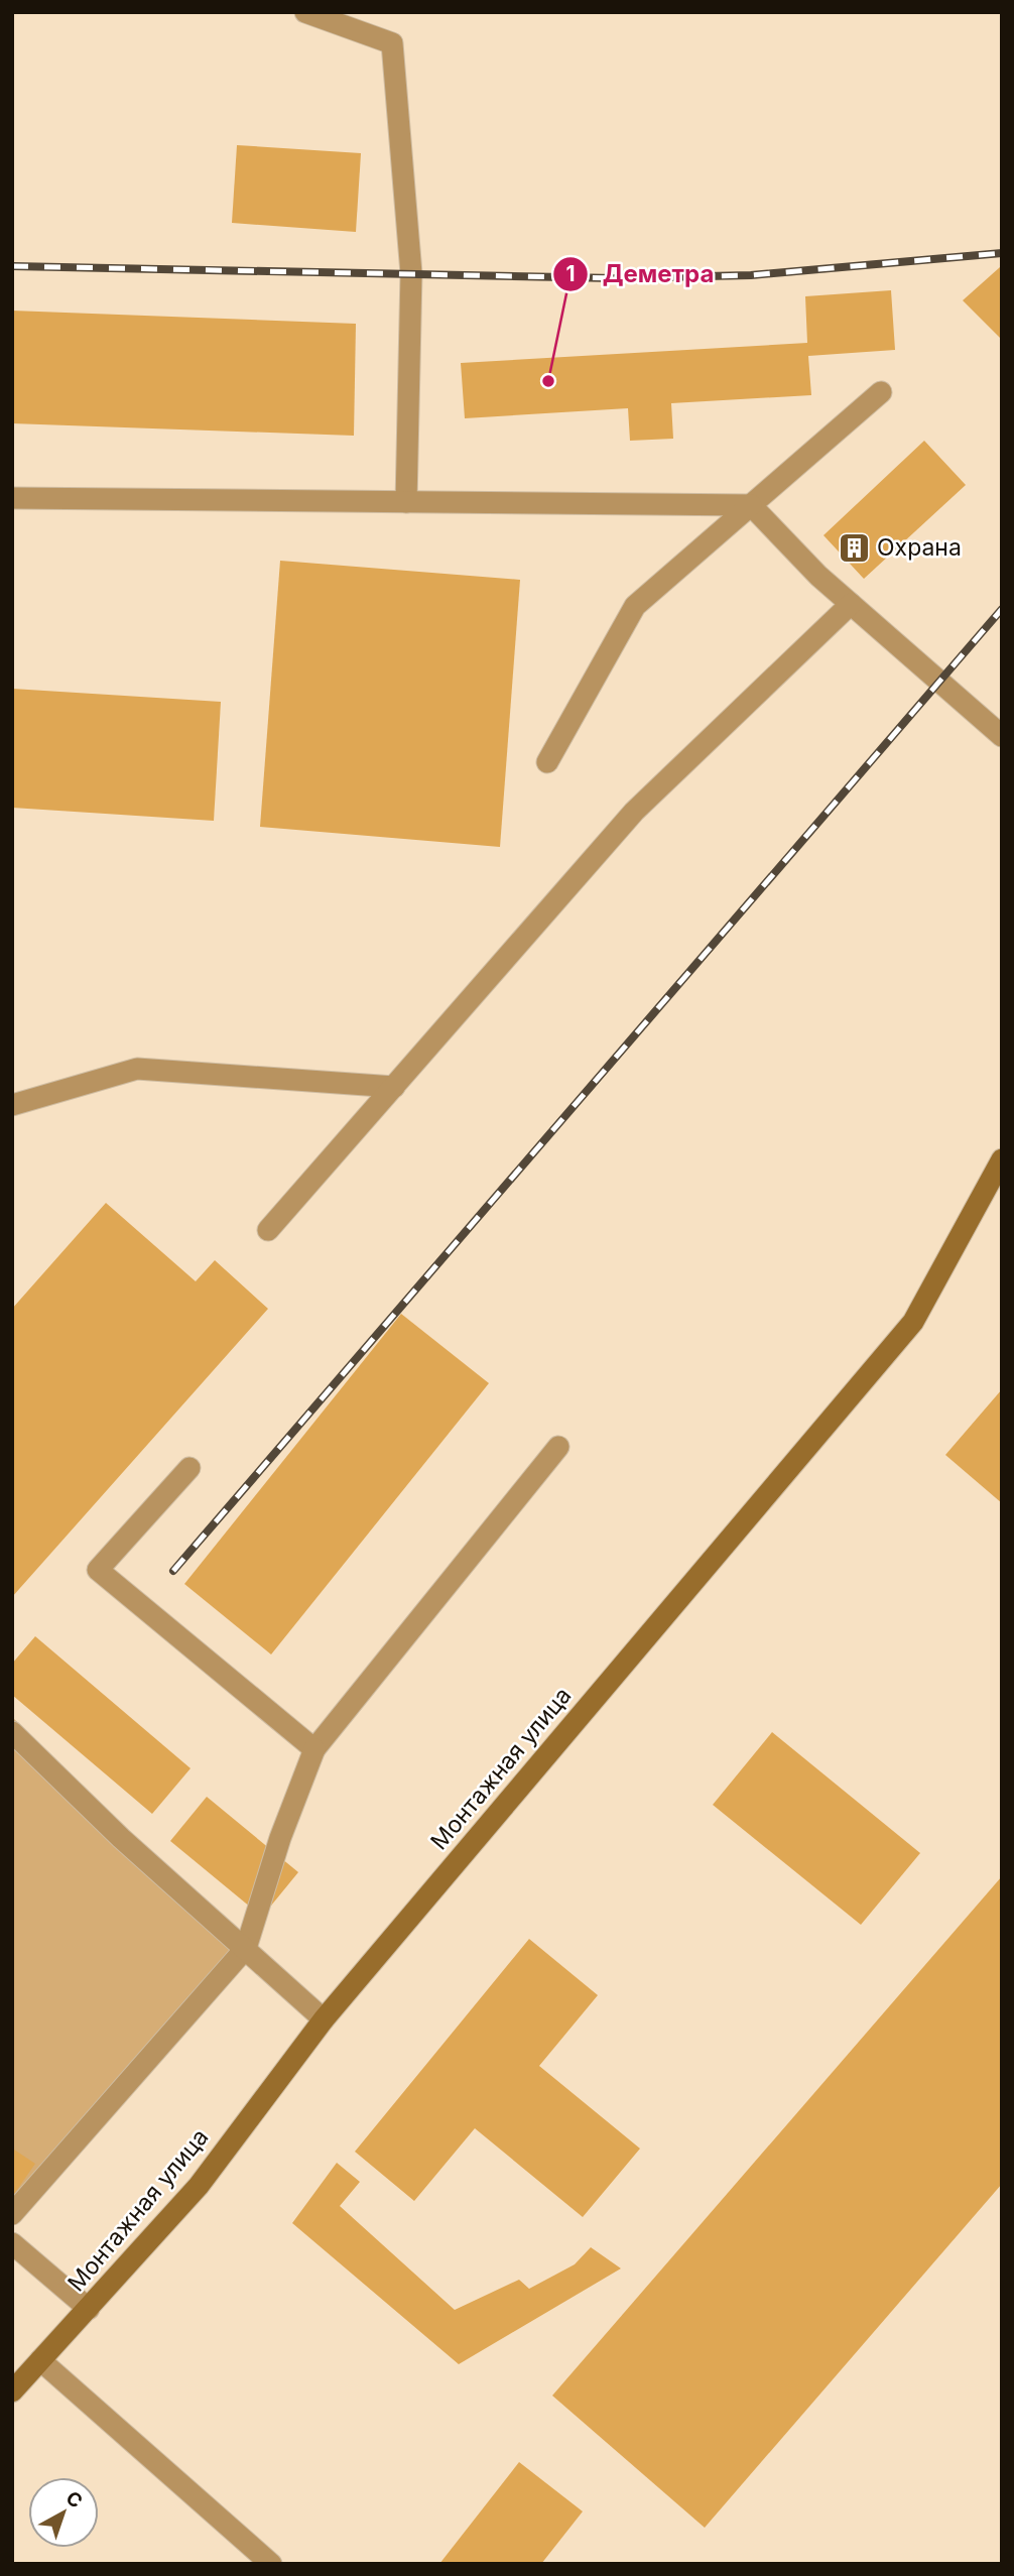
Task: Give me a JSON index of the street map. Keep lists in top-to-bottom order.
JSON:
{
  "streets": {
    "street": ["Монтажная улица"]
  },
  "places": {
    "other": ["Деметра"],
    "building": ["Охрана"]
  },
  "north": "top right"
}
